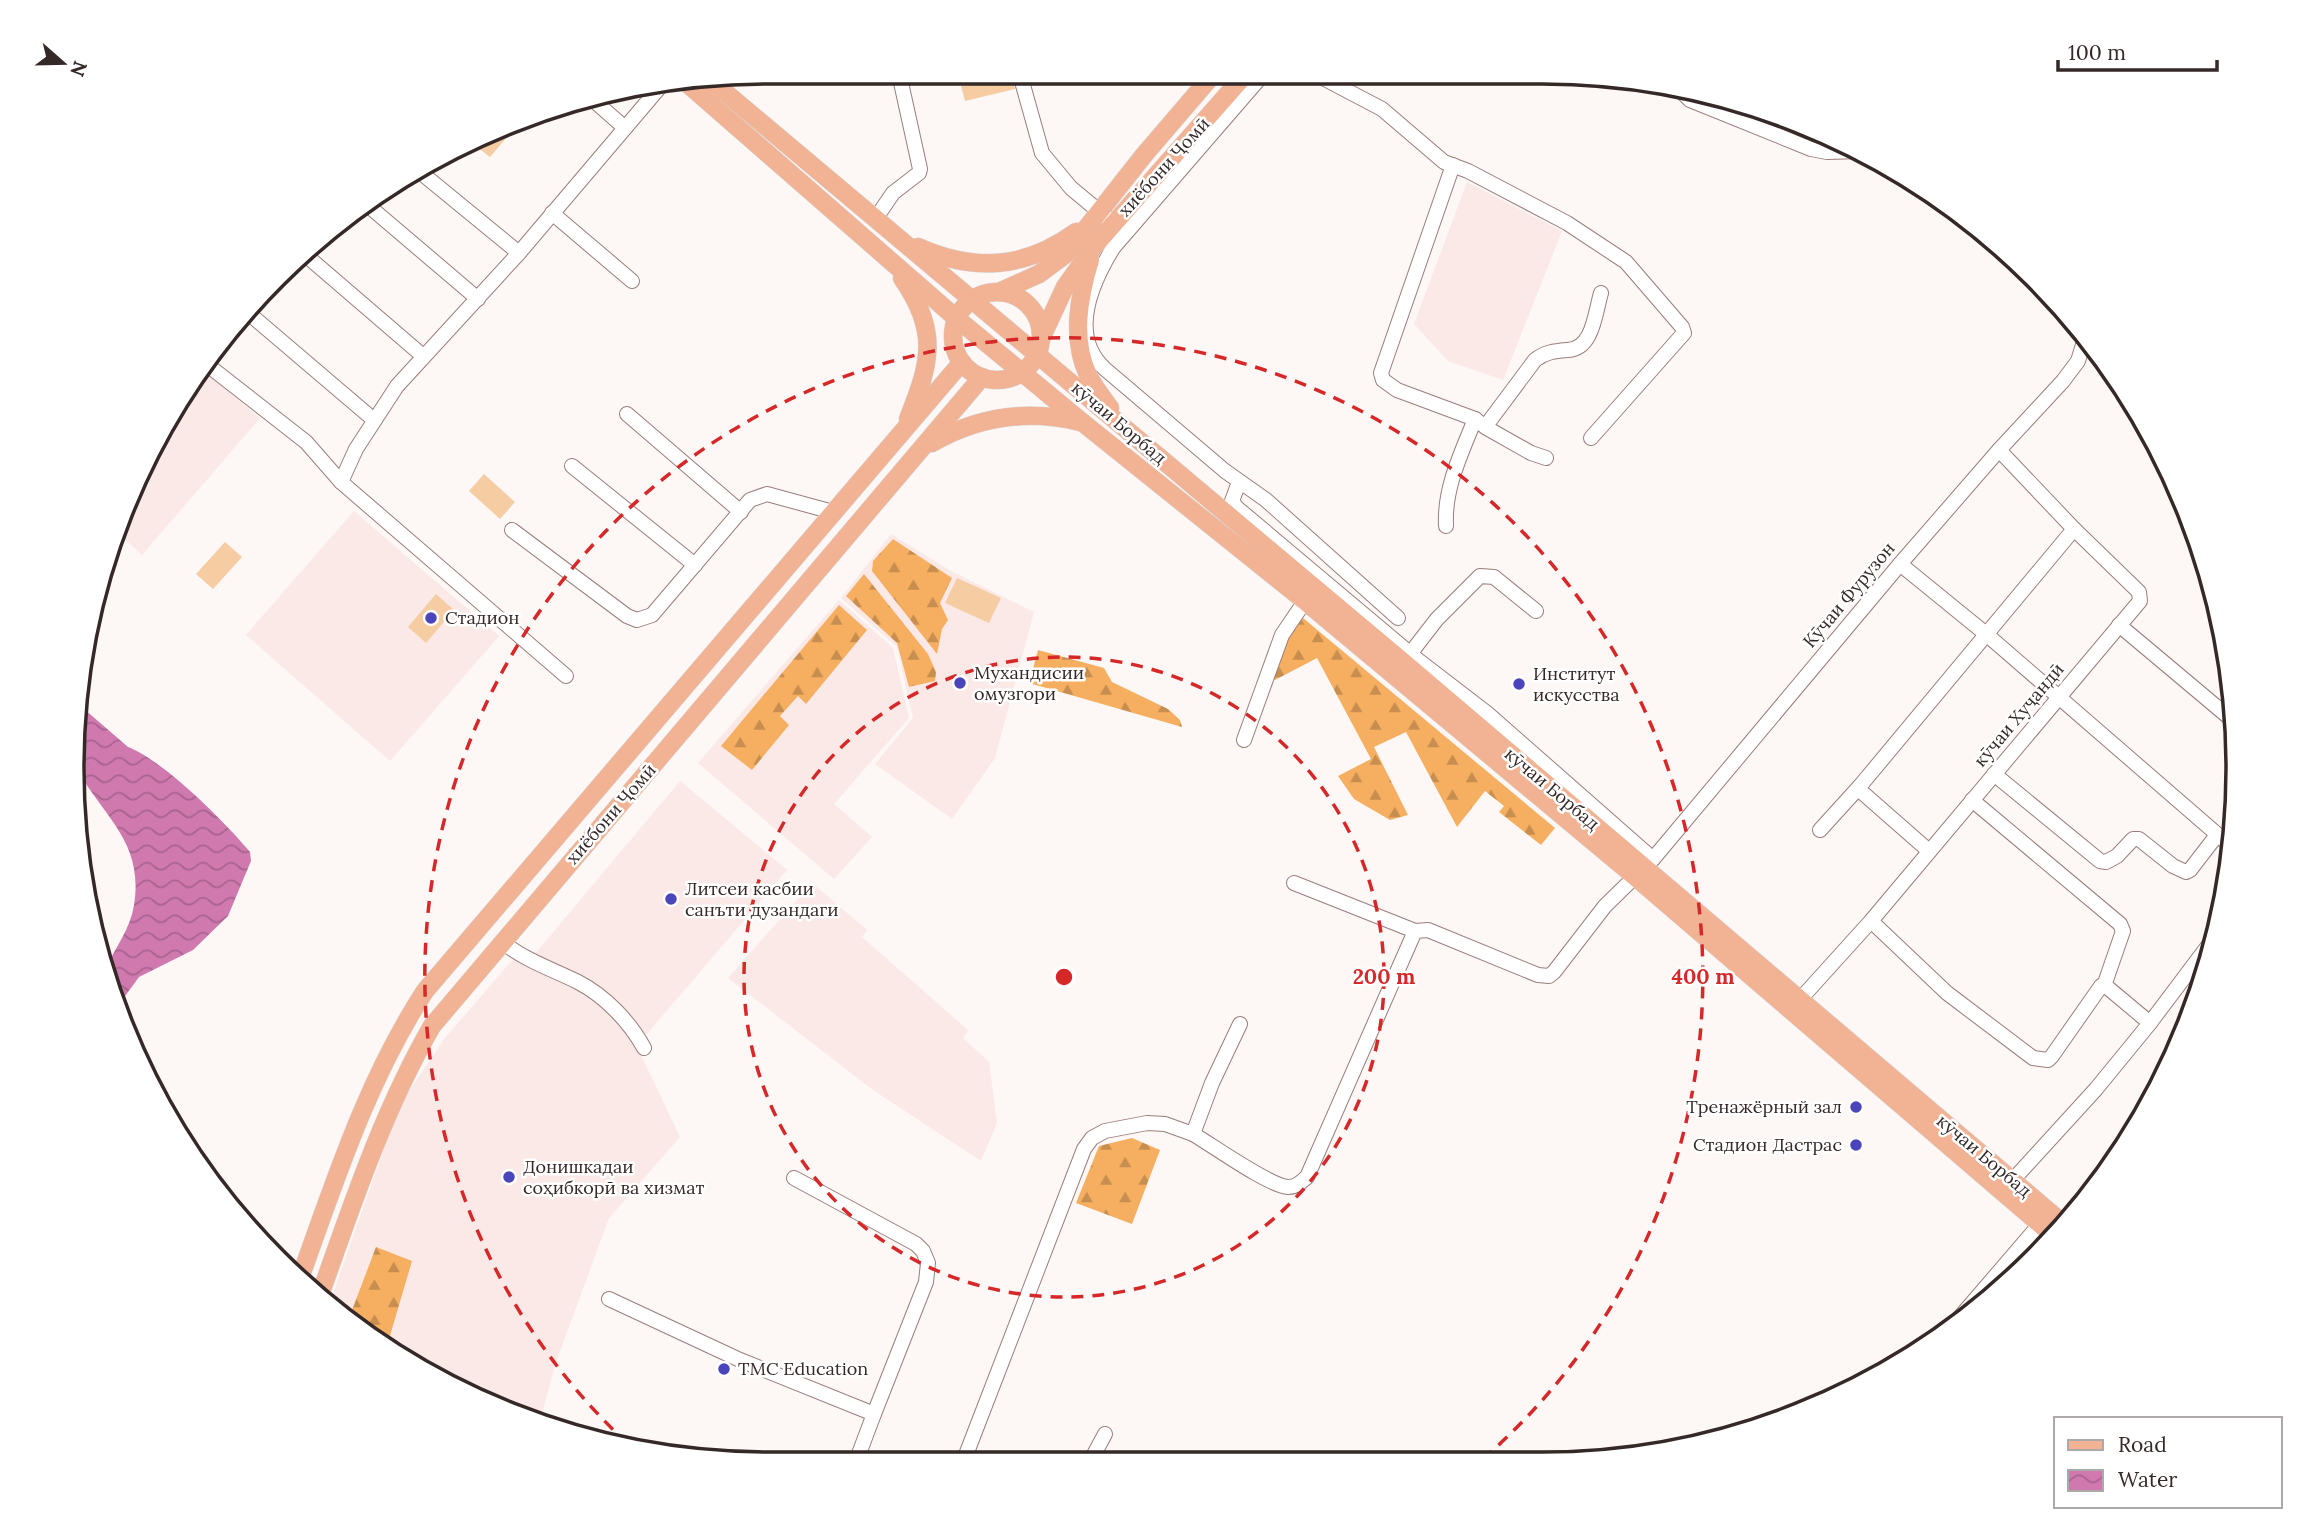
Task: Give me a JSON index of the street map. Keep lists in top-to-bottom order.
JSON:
{
  "streets": {
    "main road": ["хиёбони Ҷомӣ", "кӯчаи Борбад"],
    "street": ["Кӯчаи Фурузон", "кӯчаи Хуҷандӣ"]
  },
  "crossings": [
    ["хиёбони Ҷомӣ", "кӯчаи Борбад"],
    ["кӯчаи Борбад", "Кӯчаи Фурузон"],
    ["кӯчаи Борбад", "кӯчаи Хуҷандӣ"],
    ["Кӯчаи Фурузон", "кӯчаи Хуҷандӣ"]
  ],
  "places": [
    "Стадион",
    "Мухандисии омузгори",
    "Институт искусства",
    "Литсеи касбии санъти дузандаги",
    "Тренажёрный зал",
    "Стадион Дастрас",
    "Донишкадаи соҳибкорӣ ва хизмат",
    "TMC Education"
  ],
  "legend": ["Road", "Water"],
  "scale_bar": "100 m",
  "north": "right",
  "rings": ["200 m", "400 m"]
}
